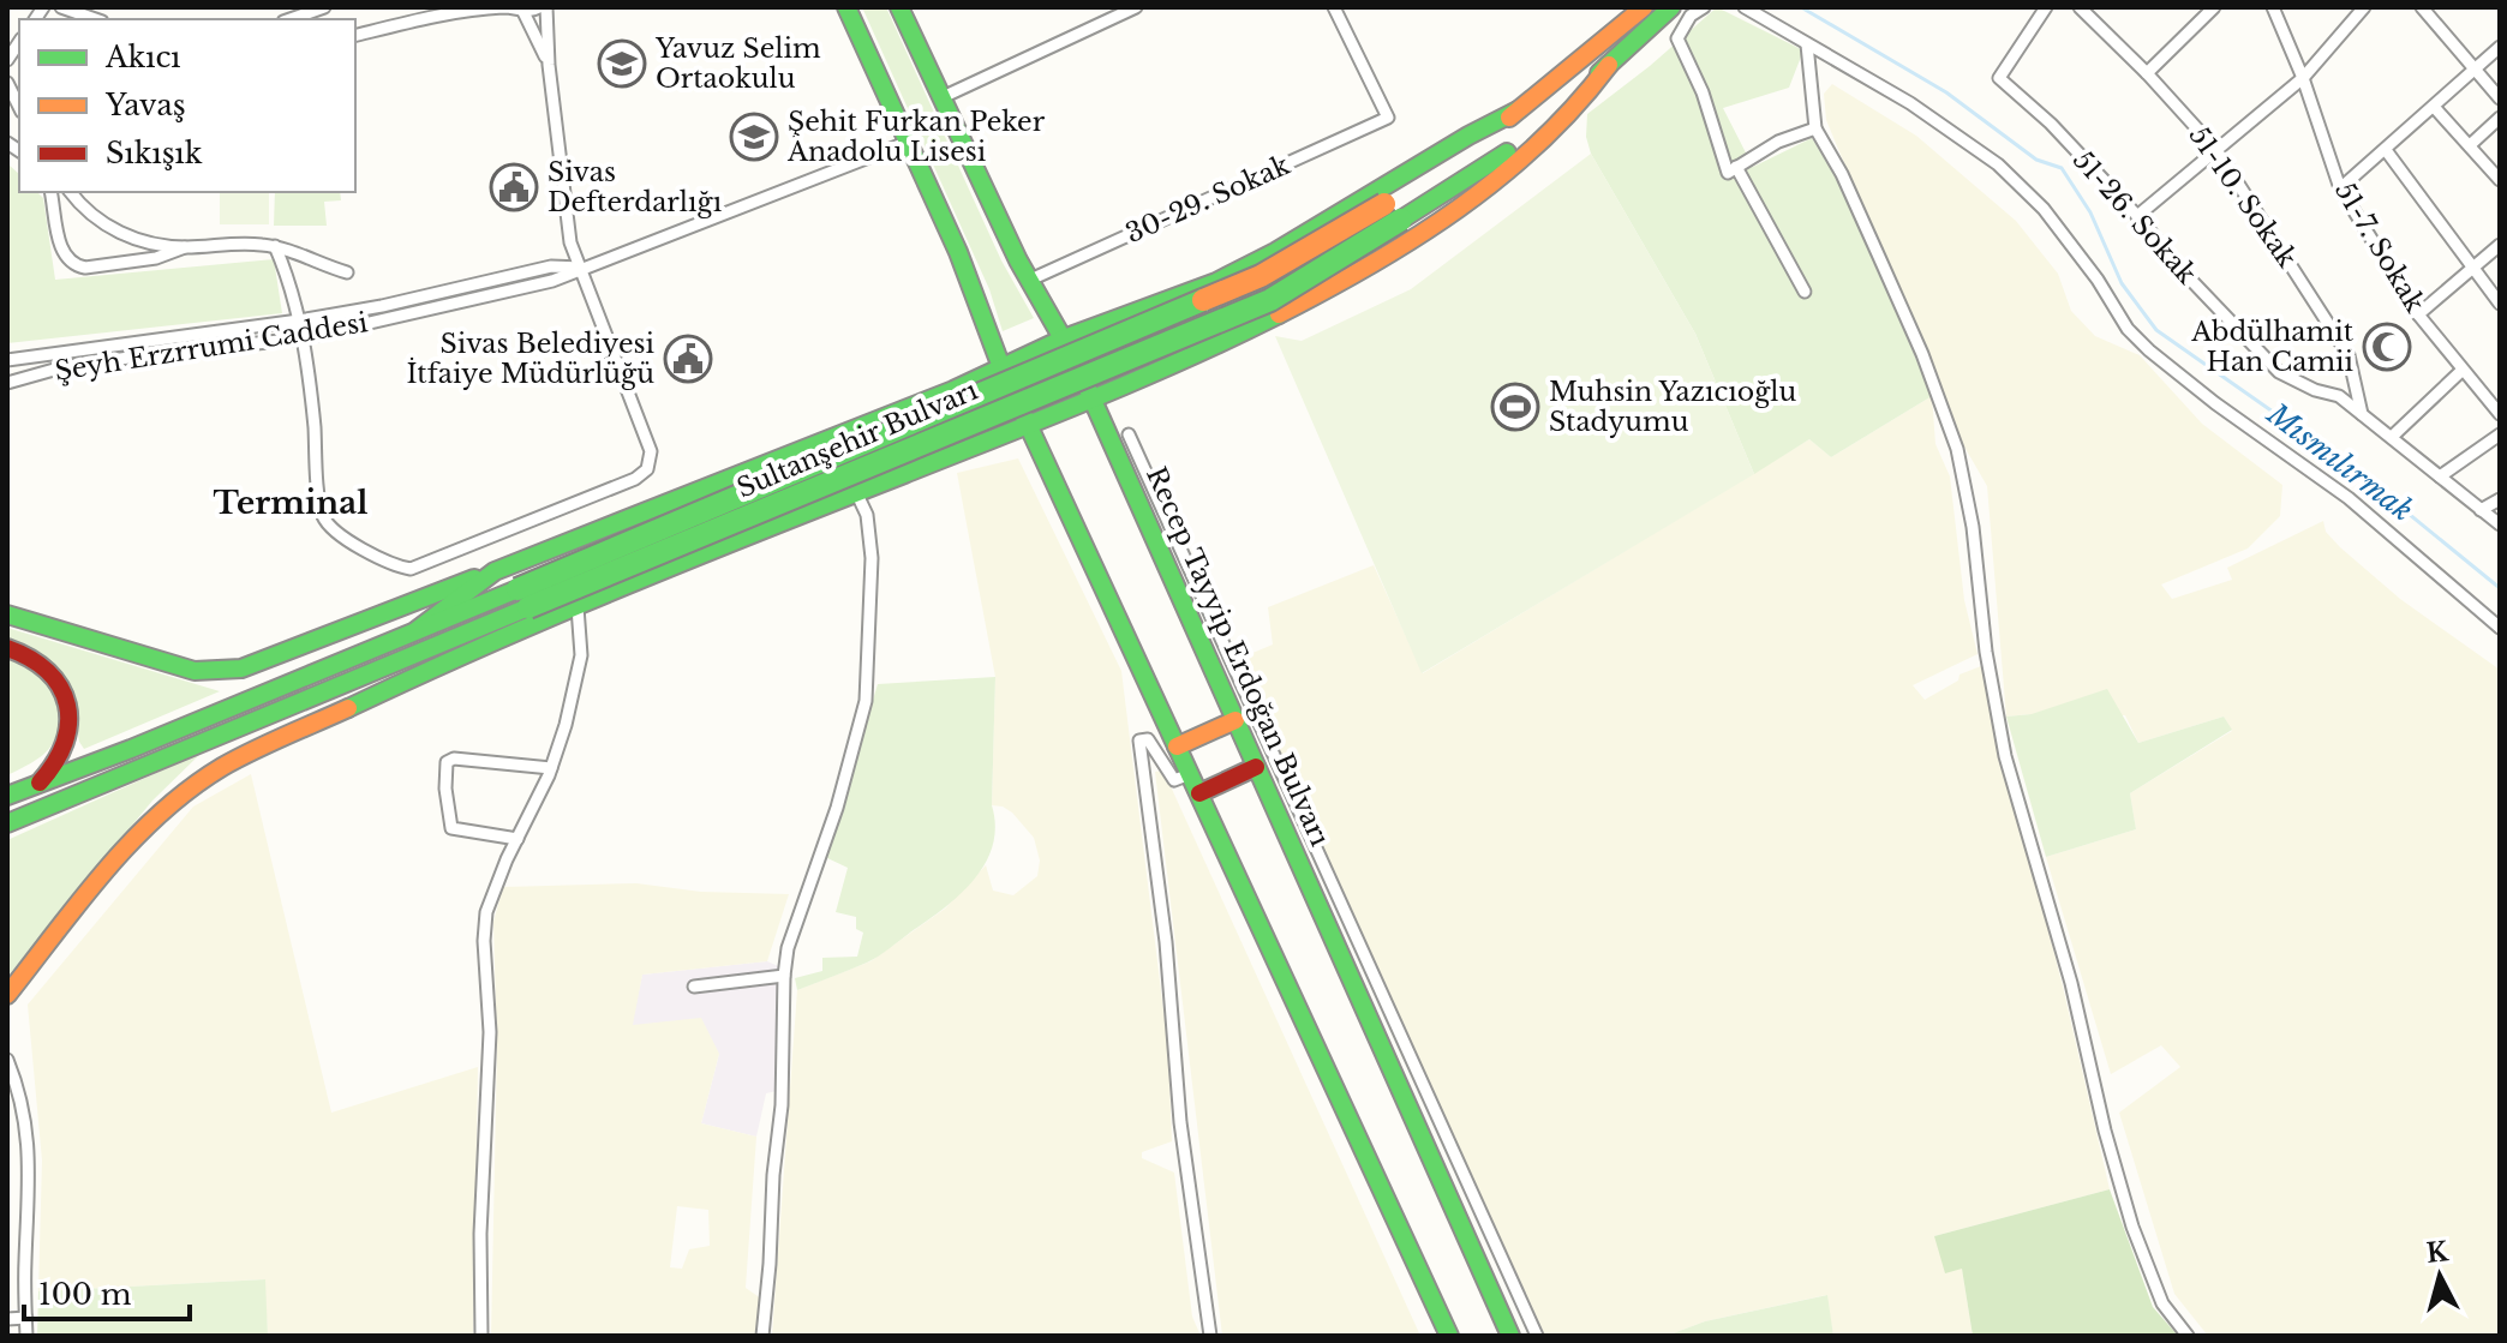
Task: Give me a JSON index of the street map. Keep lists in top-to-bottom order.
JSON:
{
  "streets": {
    "main road": ["Sultanşehir Bulvarı", "Recep Tayyip Erdoğan Bulvarı"],
    "street": [
      "51-10. Sokak",
      "30-29. Sokak",
      "51-26. Sokak",
      "51-7. Sokak",
      "Şeyh Erzrrumi Caddesi"
    ]
  },
  "crossings": [
    ["51-10. Sokak", "51-26. Sokak"],
    ["30-29. Sokak", "Recep Tayyip Erdoğan Bulvarı"]
  ],
  "districts": ["Terminal"],
  "water": ["Mısmılırmak"],
  "places": {
    "school or university": ["Yavuz Selim Ortaokulu", "Şehit Furkan Peker Anadolu Lisesi"],
    "public building": ["Sivas Defterdarlığı", "Sivas Belediyesi İtfaiye Müdürlüğü"],
    "mosque": ["Abdülhamit Han Camii"],
    "sports": ["Muhsin Yazıcıoğlu Stadyumu"]
  },
  "legend": ["Akıcı", "Yavaş", "Sıkışık"],
  "scale_bar": "100 m",
  "north": "top"
}
